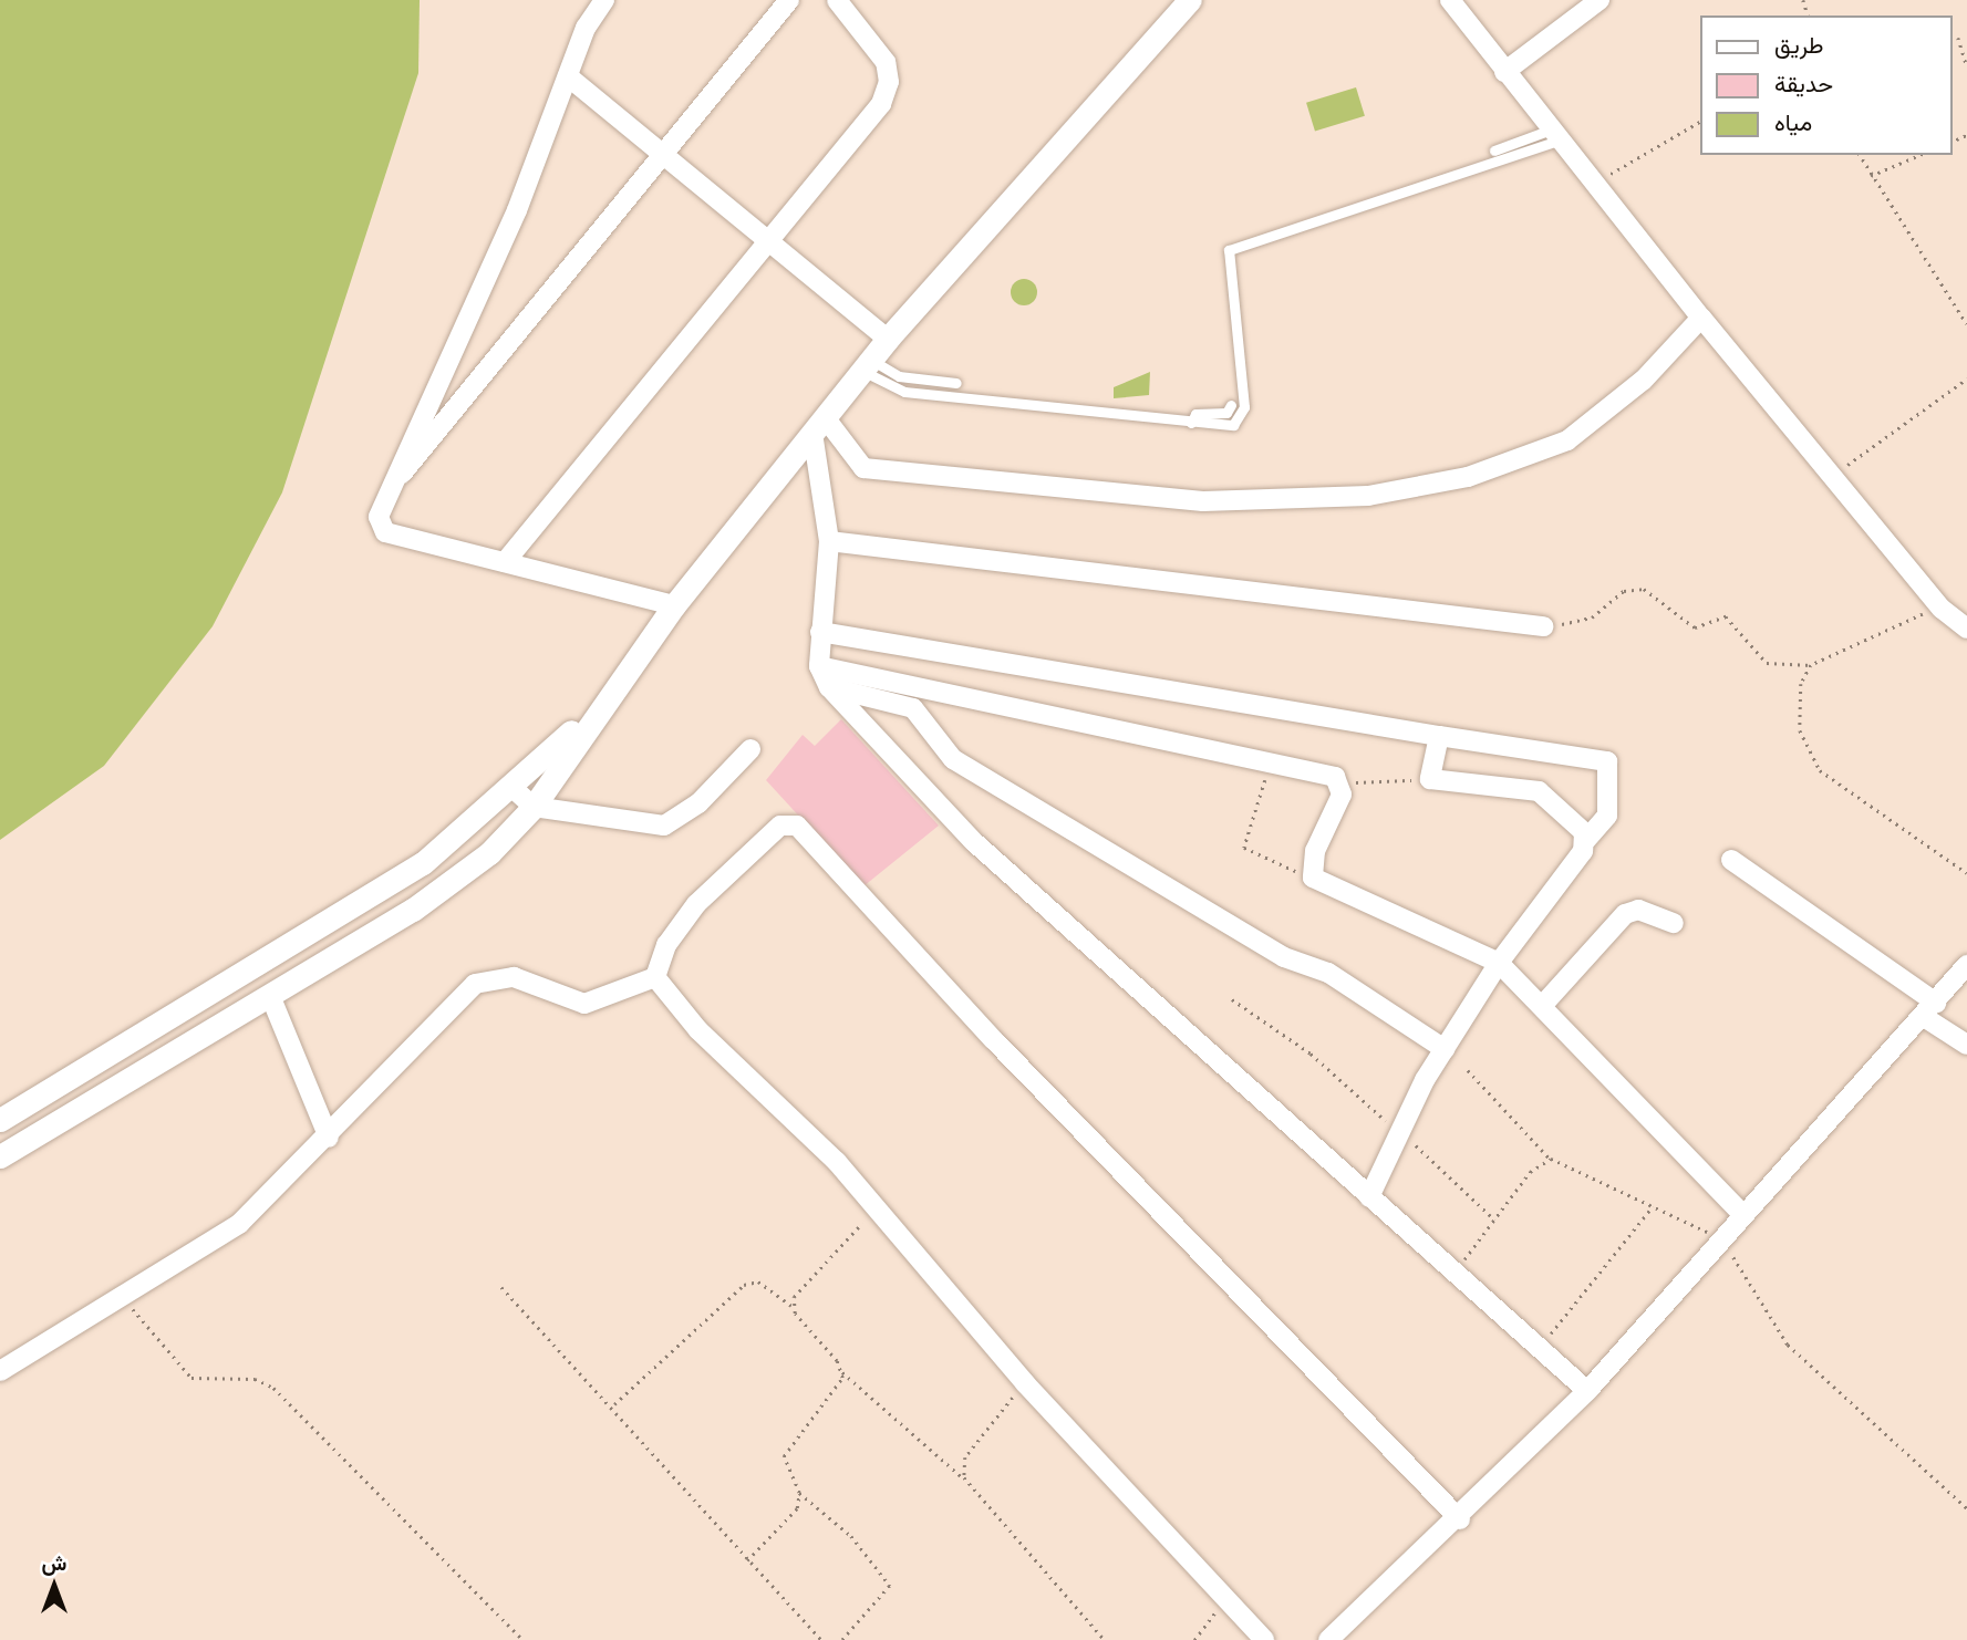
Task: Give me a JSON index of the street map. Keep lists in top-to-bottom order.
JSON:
{
  "legend": ["طريق", "حديقة", "مياه"],
  "north": "top"
}
